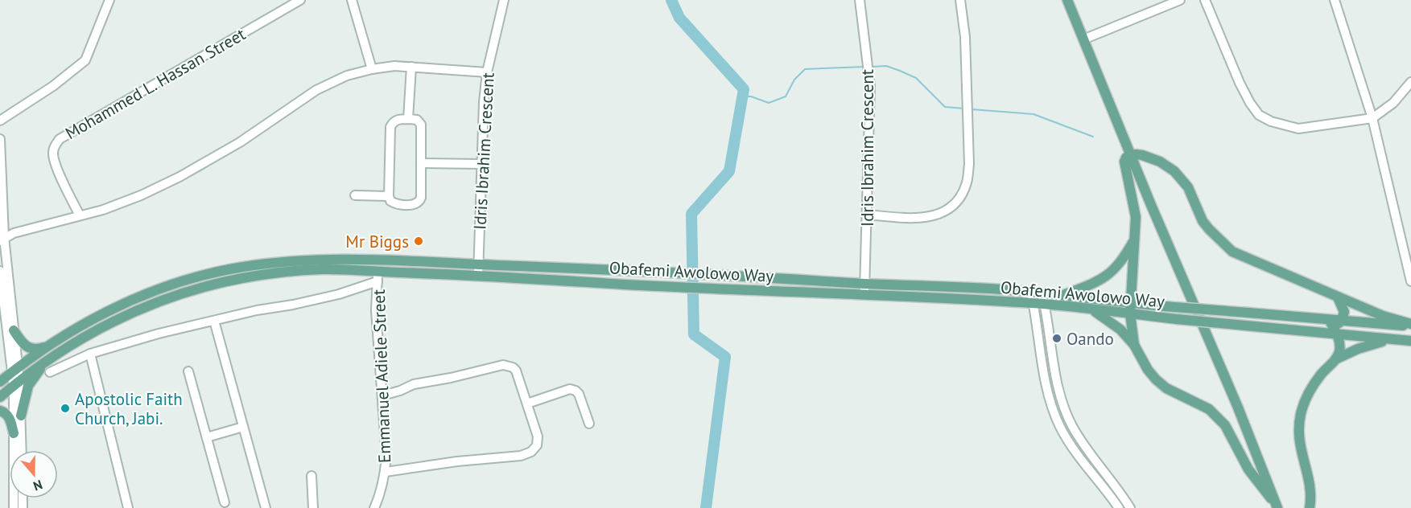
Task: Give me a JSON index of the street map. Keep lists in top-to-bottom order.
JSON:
{
  "streets": {
    "main road": ["Obafemi Awolowo Way"],
    "street": ["Mohammed L. Hassan Street", "Idris Ibrahim Crescent", "Emmanuel Adiele Street"]
  },
  "crossings": [
    ["Idris Ibrahim Crescent", "Obafemi Awolowo Way"],
    ["Obafemi Awolowo Way", "Emmanuel Adiele Street"]
  ],
  "places": ["Mr Biggs", "Oando", "Apostolic Faith Church, Jabi."],
  "north": "bottom"
}
